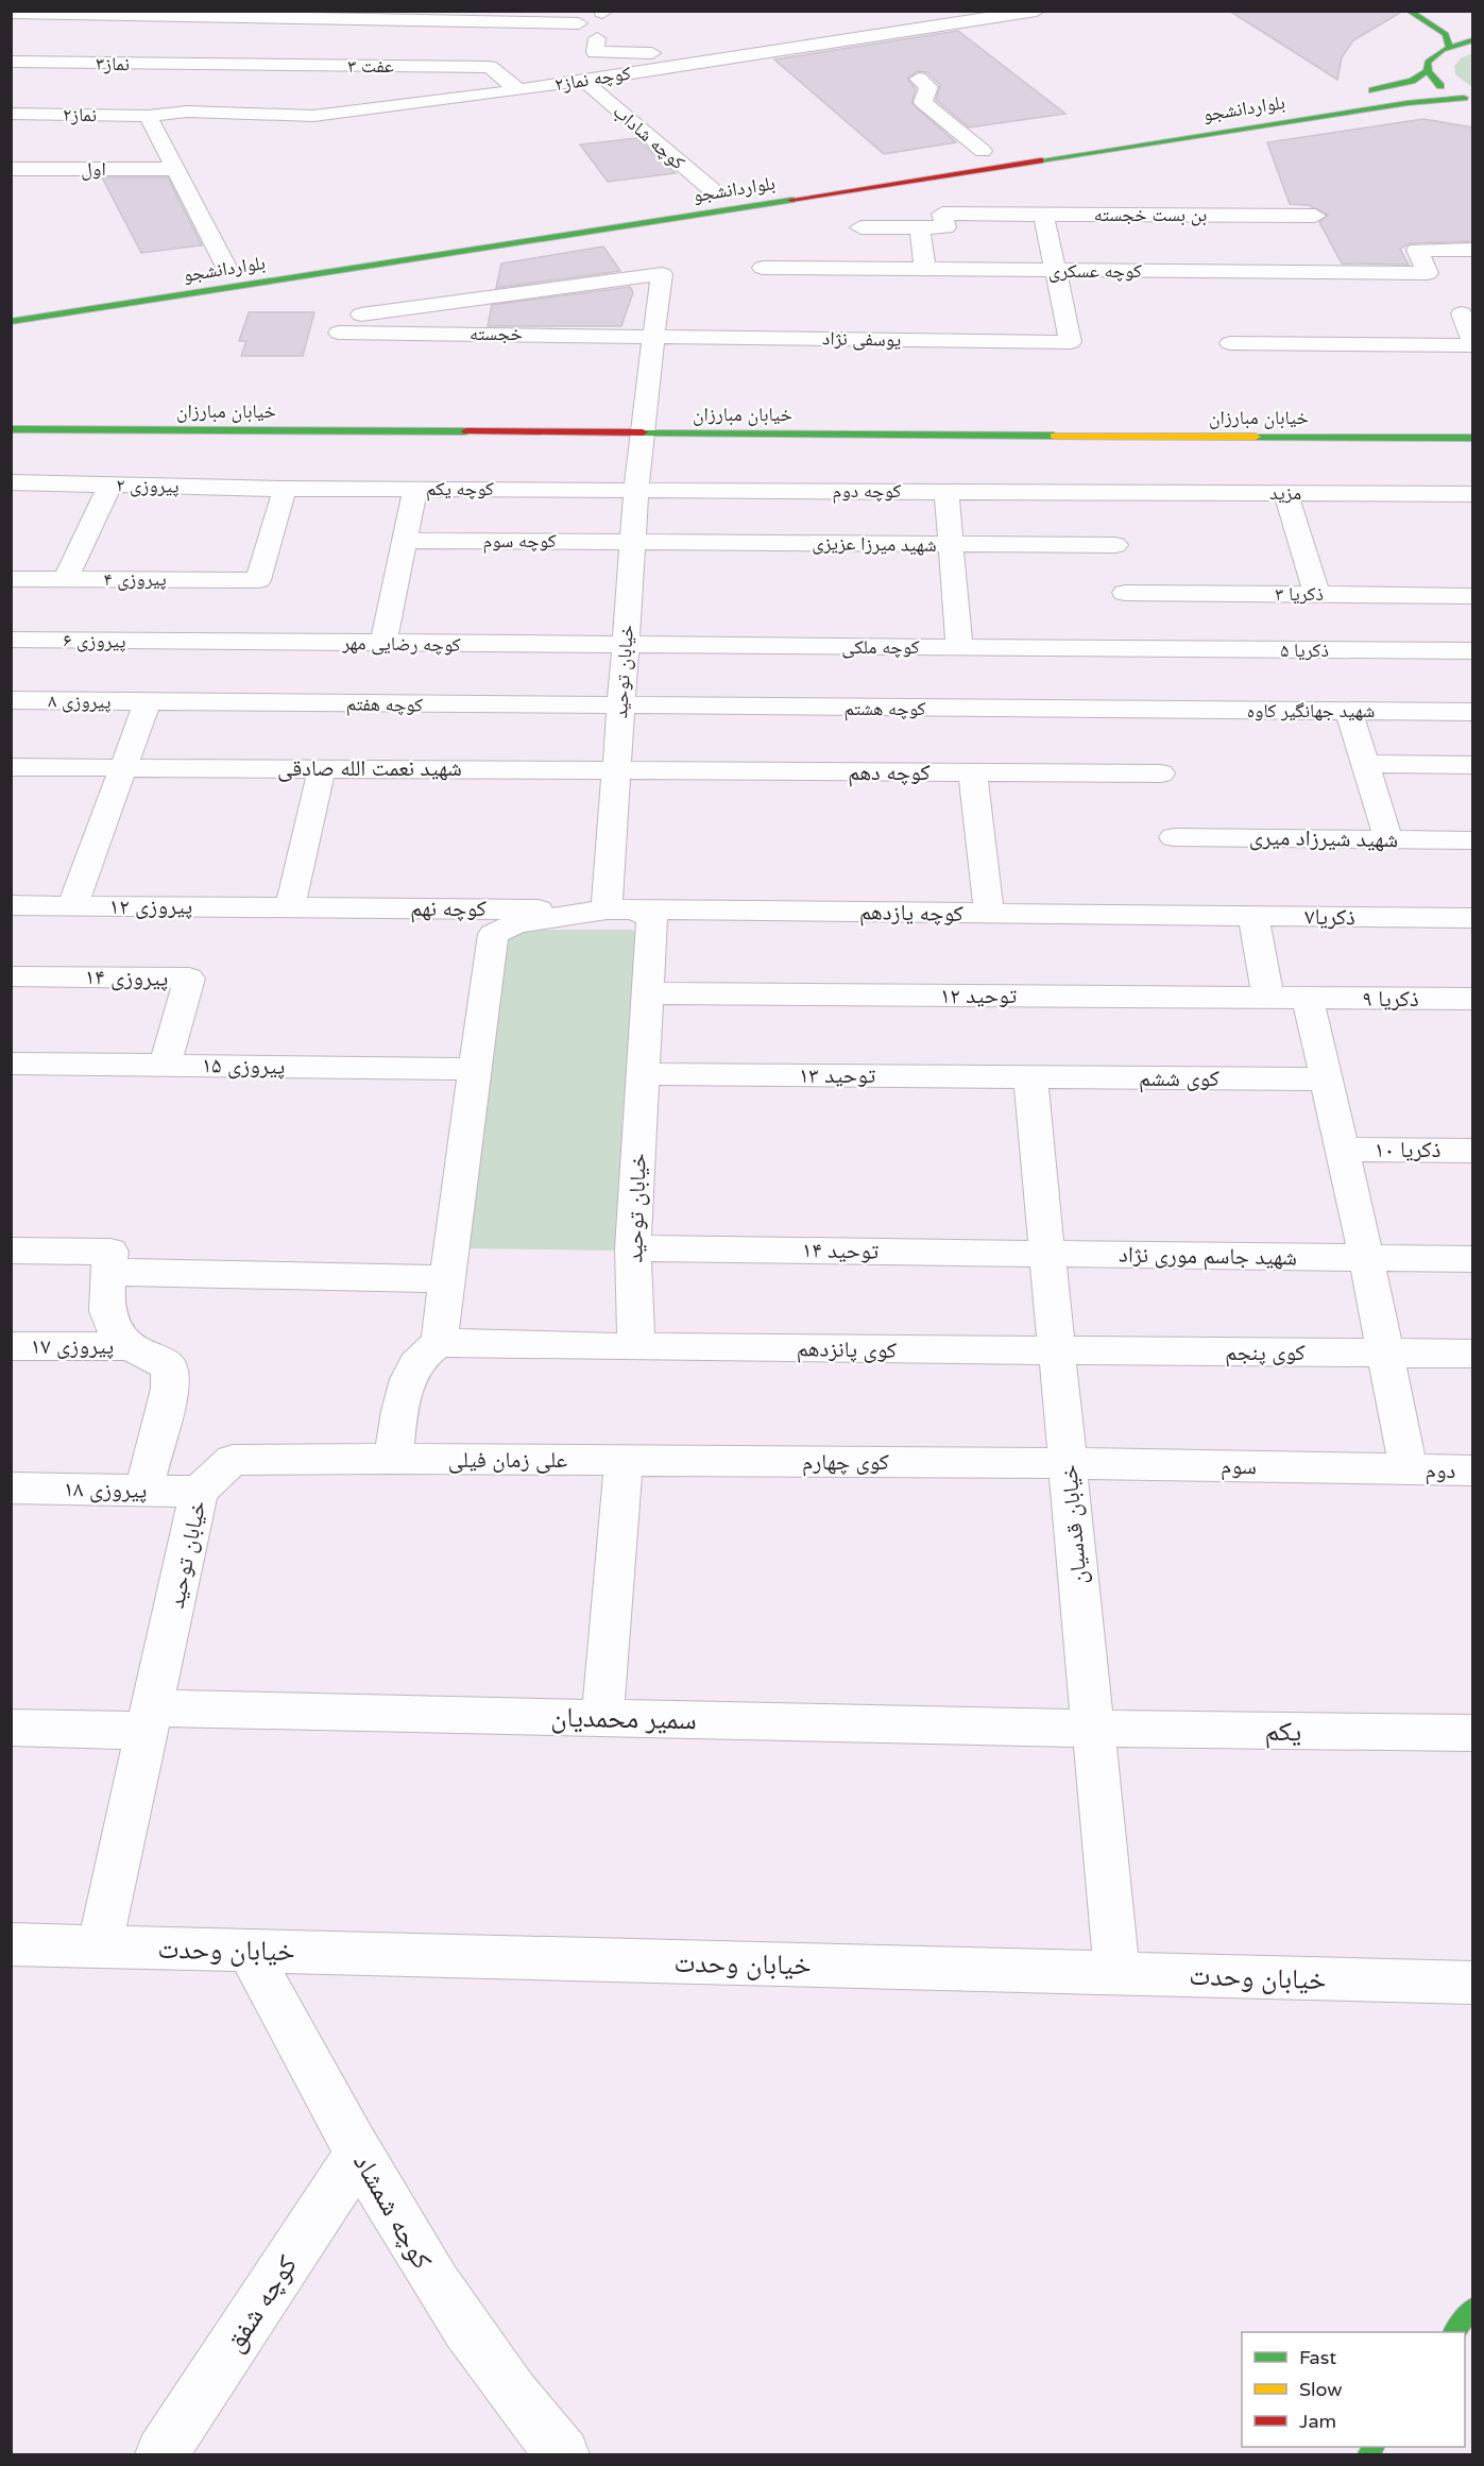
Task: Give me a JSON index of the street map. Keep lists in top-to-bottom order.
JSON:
{
  "streets": {
    "main road": ["بلواردانشجو", "خیابان مبارزان"],
    "street": [
      "نماز۳",
      "عفت ۳",
      "کوچه نماز۲",
      "نماز۲",
      "کوچه شاداب",
      "اول",
      "بن بست خجسته",
      "کوچه عسکری",
      "خجسته",
      "یوسفی نژاد",
      "پیروزی ۲",
      "کوچه یکم",
      "کوچه دوم",
      "مزید",
      "کوچه سوم",
      "شهید میرزا عزیزی",
      "پیروزی ۴",
      "ذکریا ۳",
      "پیروزی ۶",
      "کوچه رضایی مهر",
      "کوچه ملکی",
      "ذکریا ۵",
      "خیابان توحید",
      "پیروزی ۸",
      "کوچه هفتم",
      "کوچه هشتم",
      "شهید جهانگیر کاوه",
      "شهید نعمت الله صادقی",
      "کوچه دهم",
      "شهید شیرزاد میری",
      "پیروزی ۱۲",
      "کوچه نهم",
      "کوچه یازدهم",
      "ذکریا۷",
      "پیروزی ۱۴",
      "توحید ۱۲",
      "ذکریا ۹",
      "پیروزی ۱۵",
      "توحید ۱۳",
      "کوی ششم",
      "ذکریا ۱۰",
      "توحید ۱۴",
      "شهید جاسم موری نژاد",
      "پیروزی ۱۷",
      "کوی پانزدهم",
      "کوی پنجم",
      "علی زمان فیلی",
      "کوی چهارم",
      "سوم",
      "دوم",
      "پیروزی ۱۸",
      "خیابان قدسیان",
      "سمیر محمدیان",
      "یکم",
      "خیابان وحدت",
      "کوچه شمشاد",
      "کوچه شفق"
    ]
  },
  "crossings": [
    ["نماز۳", "عفت ۳"],
    ["عفت ۳", "کوچه نماز۲"],
    ["کوچه نماز۲", "نماز۲"],
    ["کوچه نماز۲", "کوچه شاداب"],
    ["بلواردانشجو", "کوچه شاداب"],
    ["کوچه عسکری", "یوسفی نژاد"],
    ["خجسته", "یوسفی نژاد"],
    ["خیابان مبارزان", "خیابان توحید"],
    ["پیروزی ۲", "کوچه یکم"],
    ["پیروزی ۲", "پیروزی ۴"],
    ["کوچه یکم", "کوچه دوم"],
    ["کوچه یکم", "پیروزی ۴"],
    ["کوچه یکم", "خیابان توحید"],
    ["کوچه دوم", "مزید"],
    ["کوچه دوم", "خیابان توحید"],
    ["کوچه سوم", "شهید میرزا عزیزی"],
    ["کوچه سوم", "خیابان توحید"],
    ["شهید میرزا عزیزی", "خیابان توحید"],
    ["پیروزی ۶", "کوچه رضایی مهر"],
    ["کوچه رضایی مهر", "کوچه ملکی"],
    ["کوچه رضایی مهر", "خیابان توحید"],
    ["کوچه ملکی", "ذکریا ۵"],
    ["کوچه ملکی", "خیابان توحید"],
    ["خیابان توحید", "کوچه هفتم"],
    ["خیابان توحید", "کوچه هشتم"],
    ["خیابان توحید", "شهید نعمت الله صادقی"],
    ["خیابان توحید", "کوچه دهم"],
    ["خیابان توحید", "کوچه نهم"],
    ["خیابان توحید", "کوچه یازدهم"],
    ["خیابان توحید", "توحید ۱۲"],
    ["خیابان توحید", "توحید ۱۳"],
    ["خیابان توحید", "توحید ۱۴"],
    ["خیابان توحید", "کوی پانزدهم"],
    ["خیابان توحید", "علی زمان فیلی"],
    ["خیابان توحید", "پیروزی ۱۸"],
    ["خیابان توحید", "سمیر محمدیان"],
    ["خیابان توحید", "خیابان وحدت"],
    ["پیروزی ۸", "کوچه هفتم"],
    ["کوچه هفتم", "کوچه هشتم"],
    ["کوچه هشتم", "شهید جهانگیر کاوه"],
    ["شهید نعمت الله صادقی", "کوچه دهم"],
    ["پیروزی ۱۲", "کوچه نهم"],
    ["کوچه نهم", "کوچه یازدهم"],
    ["کوچه یازدهم", "ذکریا۷"],
    ["پیروزی ۱۴", "پیروزی ۱۵"],
    ["توحید ۱۲", "ذکریا ۹"],
    ["توحید ۱۳", "کوی ششم"],
    ["توحید ۱۳", "خیابان قدسیان"],
    ["کوی ششم", "خیابان قدسیان"],
    ["توحید ۱۴", "شهید جاسم موری نژاد"],
    ["توحید ۱۴", "خیابان قدسیان"],
    ["شهید جاسم موری نژاد", "خیابان قدسیان"],
    ["کوی پانزدهم", "کوی پنجم"],
    ["کوی پانزدهم", "خیابان قدسیان"],
    ["کوی پنجم", "خیابان قدسیان"],
    ["علی زمان فیلی", "کوی چهارم"],
    ["کوی چهارم", "سوم"],
    ["کوی چهارم", "خیابان قدسیان"],
    ["سوم", "دوم"],
    ["سوم", "خیابان قدسیان"],
    ["خیابان قدسیان", "سمیر محمدیان"],
    ["خیابان قدسیان", "یکم"],
    ["خیابان قدسیان", "خیابان وحدت"],
    ["سمیر محمدیان", "یکم"],
    ["خیابان وحدت", "کوچه شمشاد"],
    ["کوچه شمشاد", "کوچه شفق"]
  ],
  "legend": ["Fast", "Slow", "Jam"]
}
